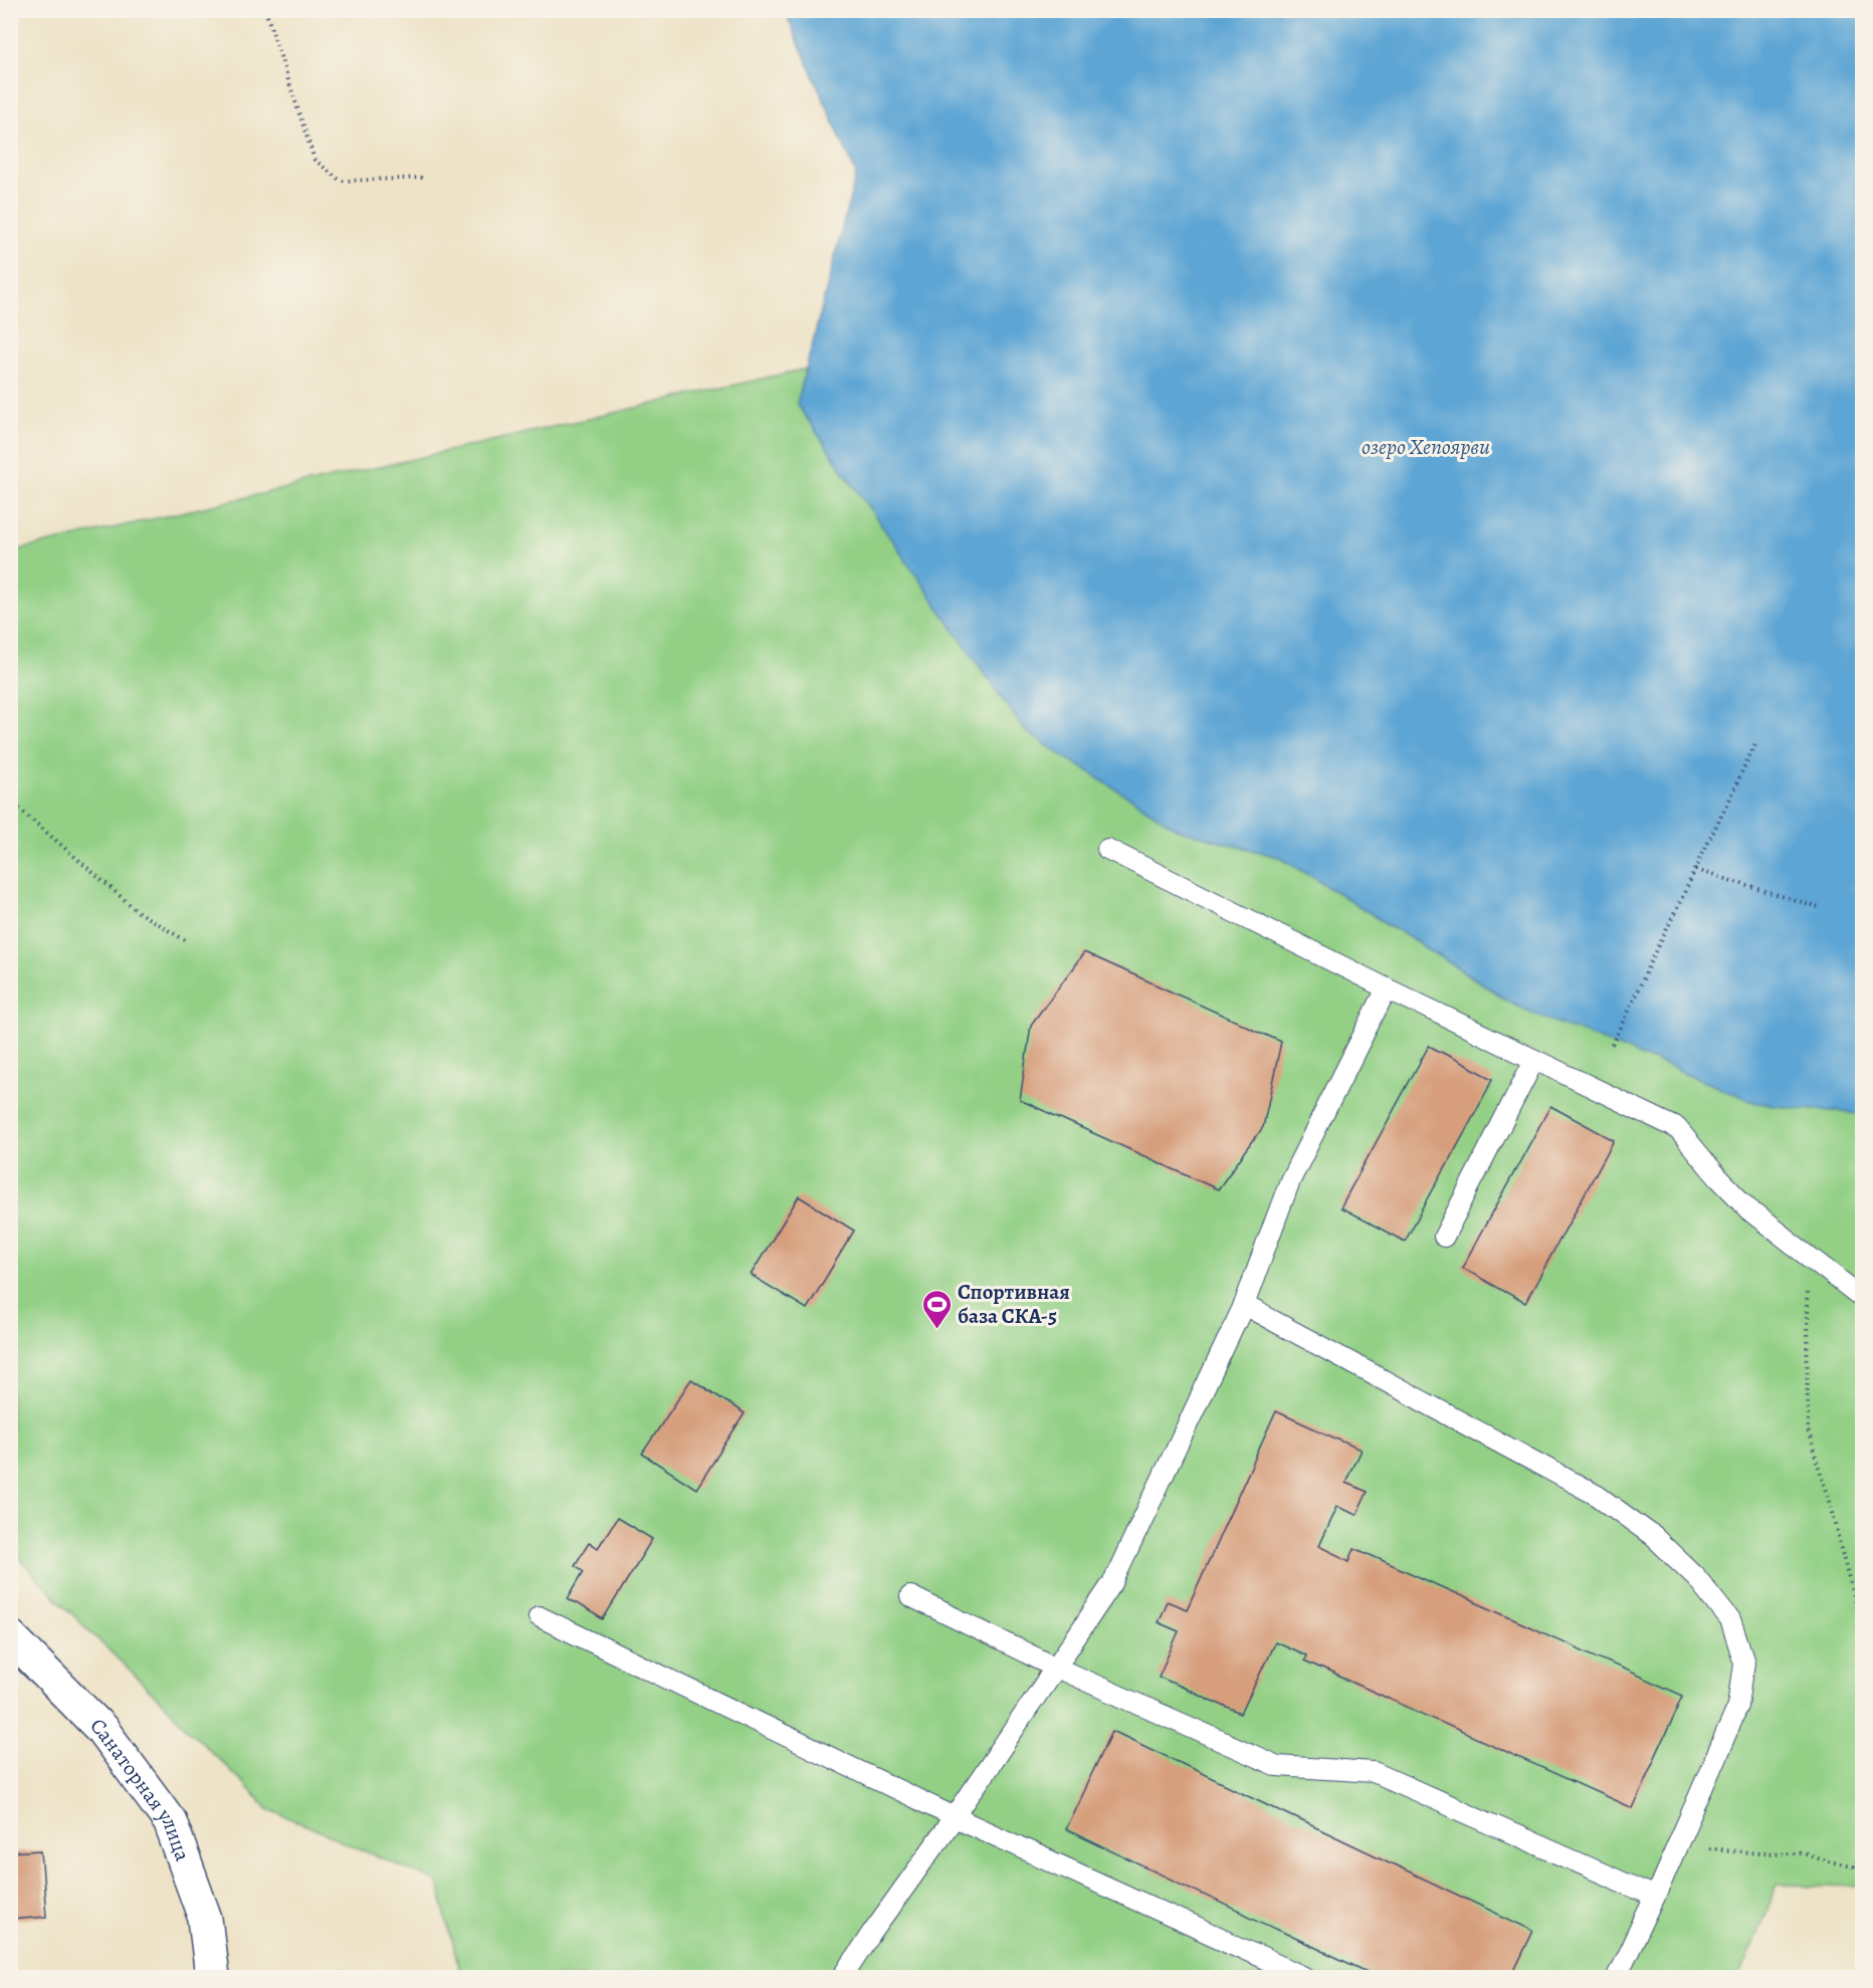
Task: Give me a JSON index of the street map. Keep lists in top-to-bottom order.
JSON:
{
  "streets": {
    "street": ["Санаторная улица"]
  },
  "water": ["озеро Хепоярви"],
  "places": {
    "sports": ["Спортивная база СКА-5"]
  }
}
